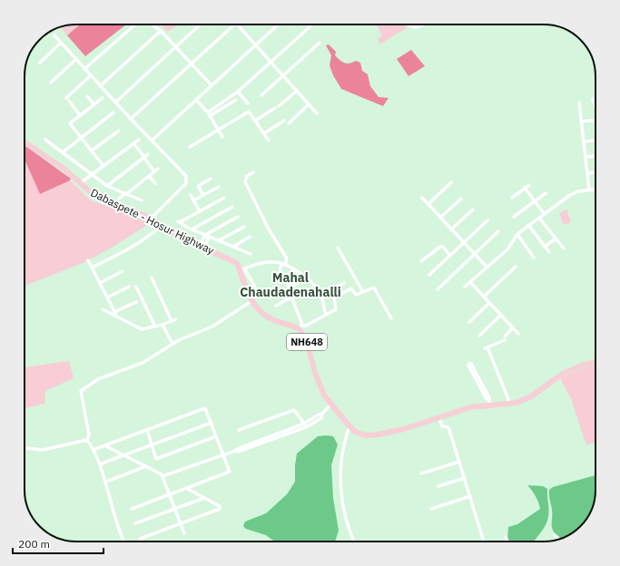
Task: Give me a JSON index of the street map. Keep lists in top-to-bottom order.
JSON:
{
  "streets": {
    "highway": ["Dabaspete - Hosur Highway", "NH648"]
  },
  "crossings": [
    ["Dabaspete - Hosur Highway", "NH648"]
  ],
  "districts": ["Mahal Chaudadenahalli"],
  "scale_bar": "200 m"
}
